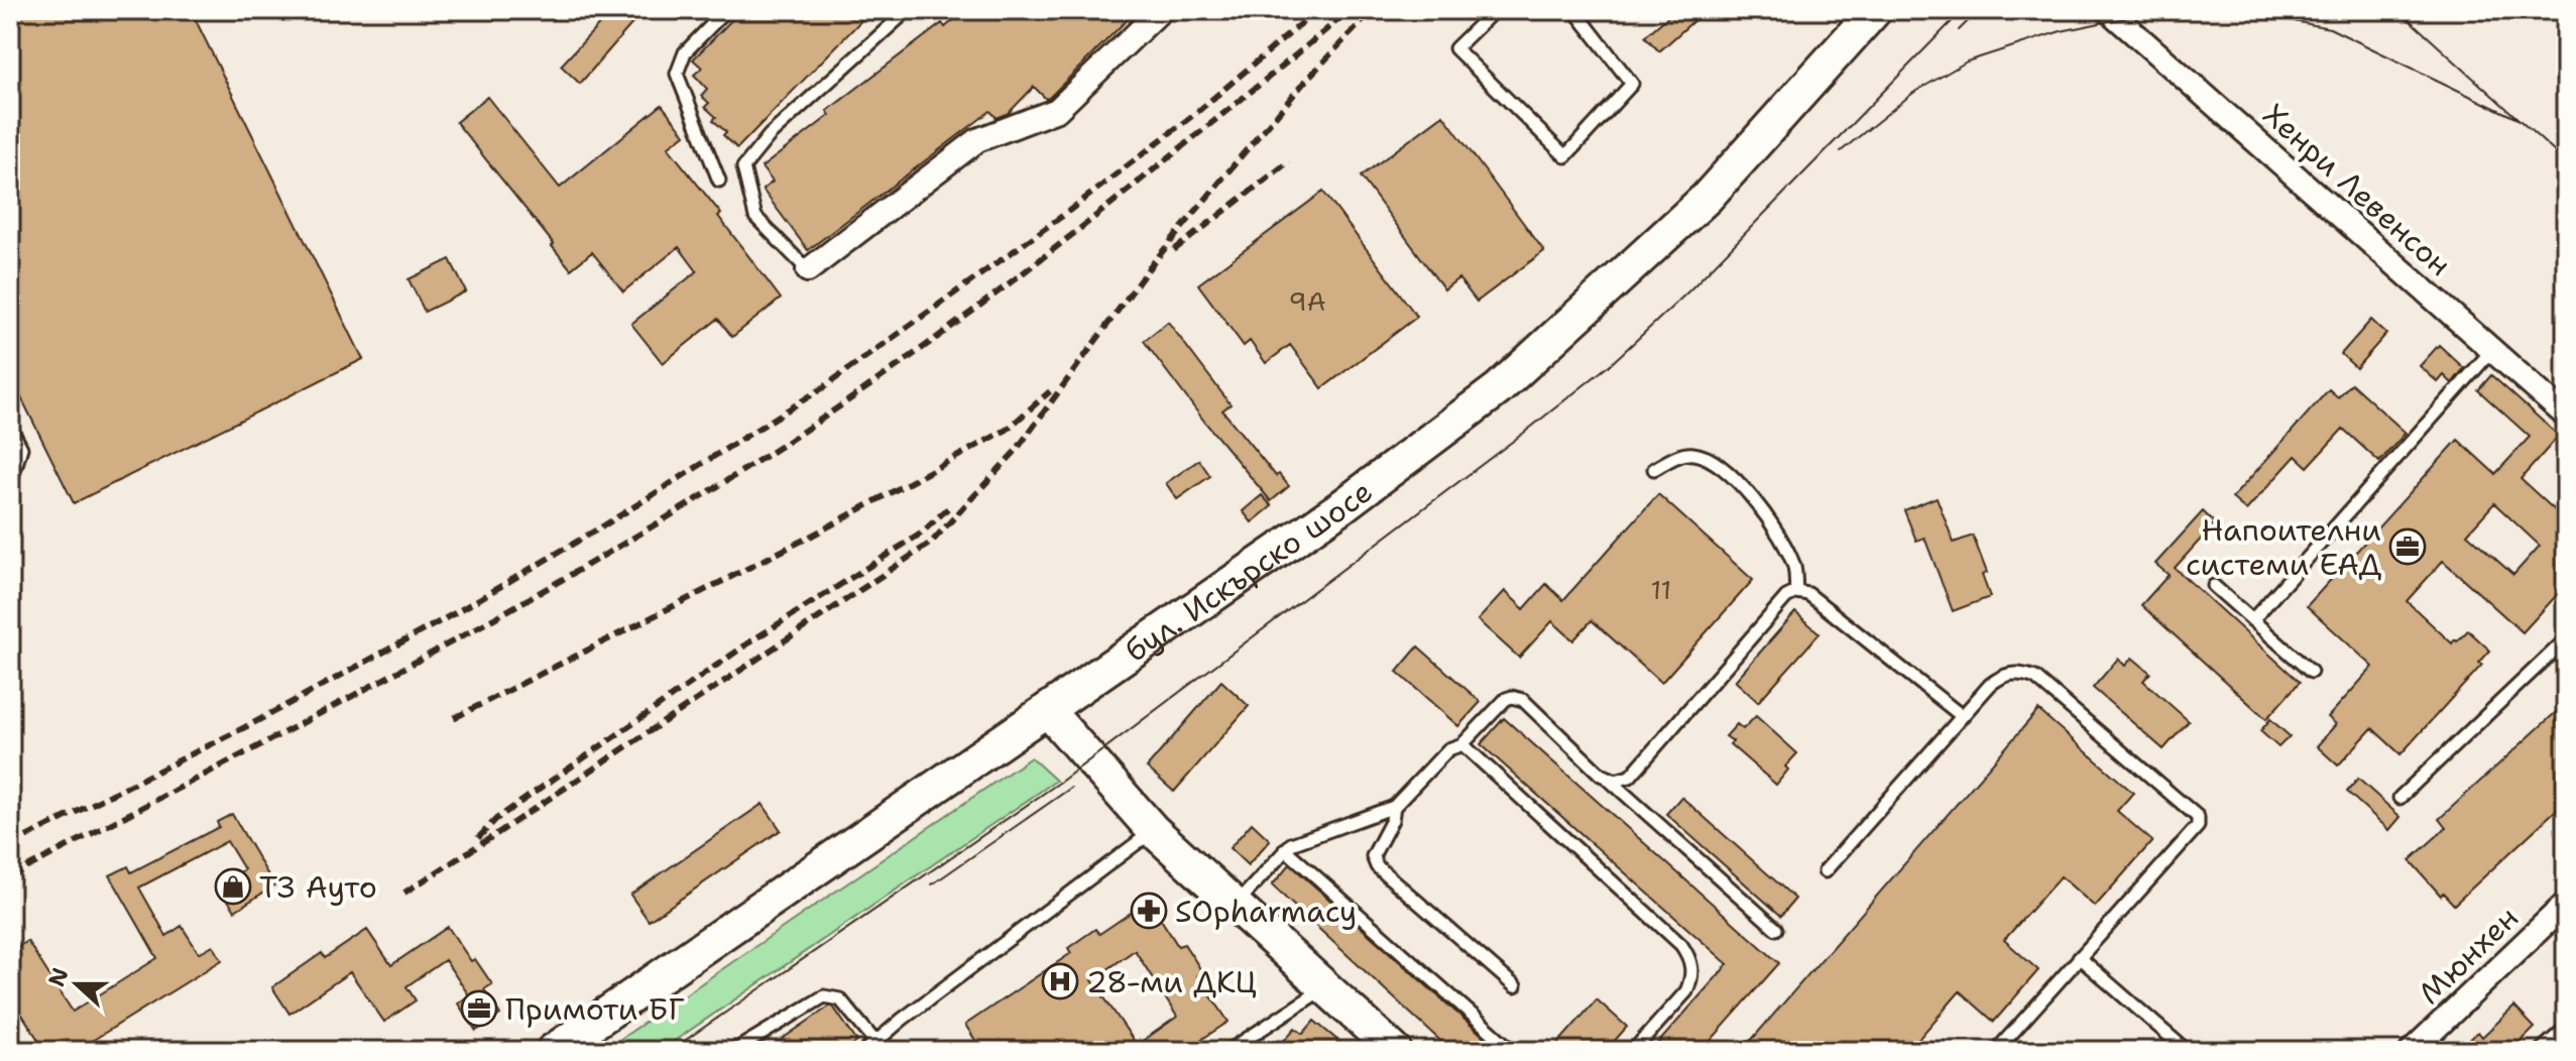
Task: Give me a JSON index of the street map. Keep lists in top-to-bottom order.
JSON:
{
  "streets": {
    "main road": ["бул. Искърско шосе"],
    "street": ["Хенри Левенсон", "Мюнхен"]
  },
  "places": {
    "office": ["Напоителни системи ЕАД", "Примоти БГ"],
    "shop": ["ТЗ Ауто"],
    "pharmacy": ["SOpharmacy"],
    "hospital": ["28-ми ДКЦ"]
  },
  "house_numbers": ["9A", "11"],
  "north": "left"
}
